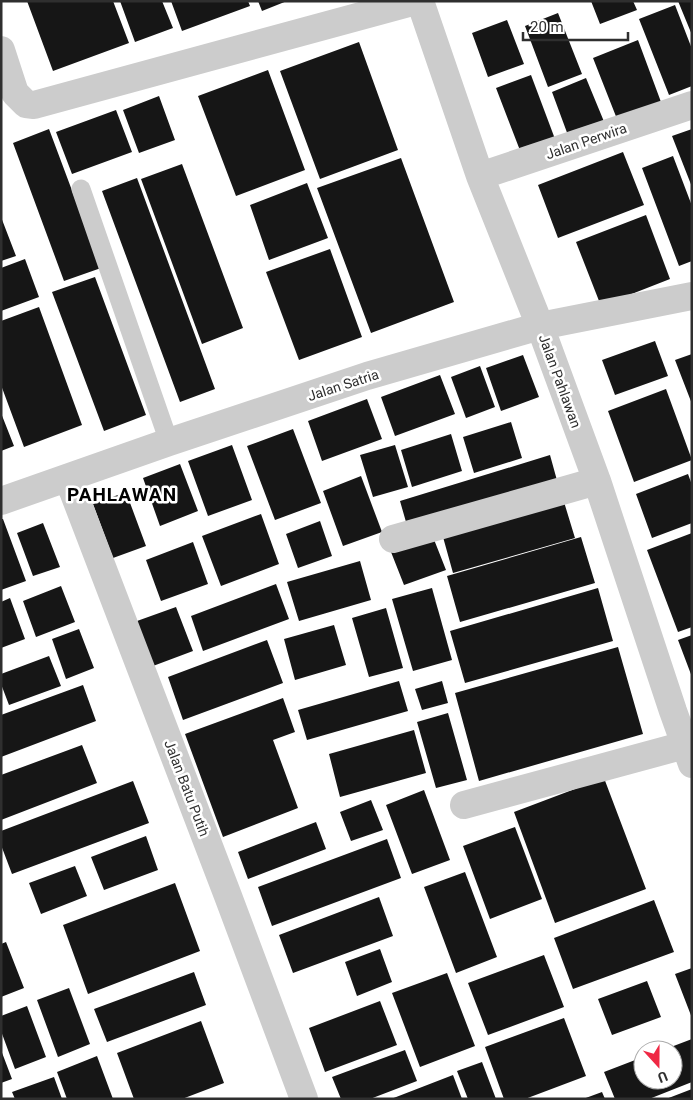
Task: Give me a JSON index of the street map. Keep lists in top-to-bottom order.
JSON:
{
  "streets": {
    "street": [
      "Jalan Perwira",
      "Jalan Pahlawan",
      "Jalan Satria",
      "Jalan Batu Putih"
    ]
  },
  "crossings": [
    ["Jalan Perwira", "Jalan Pahlawan"],
    ["Jalan Pahlawan", "Jalan Satria"],
    ["Jalan Satria", "Jalan Batu Putih"]
  ],
  "districts": ["PAHLAWAN"],
  "scale_bar": "20 m",
  "north": "bottom"
}
